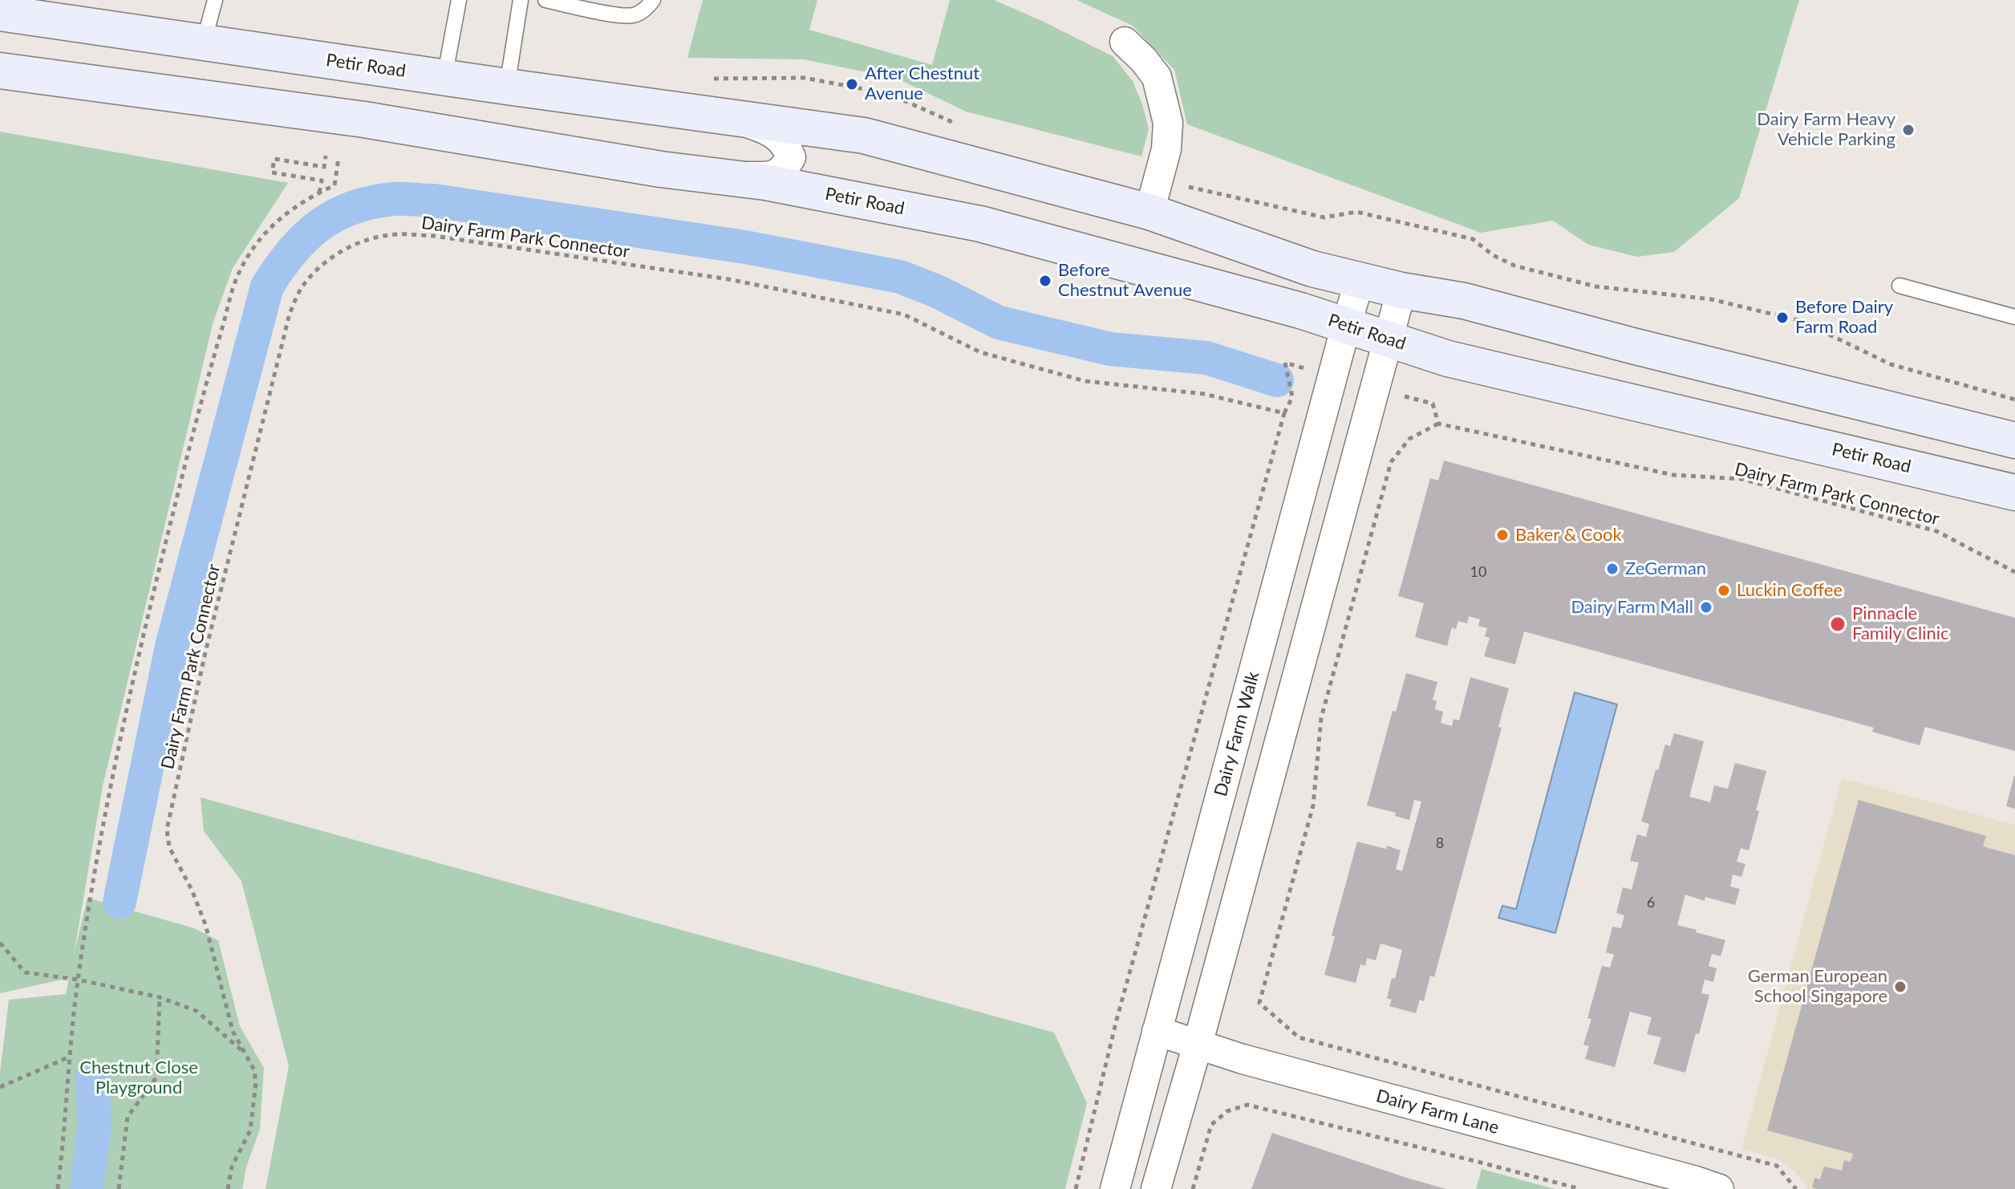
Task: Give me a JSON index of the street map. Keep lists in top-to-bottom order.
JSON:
{
  "streets": {
    "main road": ["Petir Road"],
    "street": ["Dairy Farm Walk", "Dairy Farm Lane"],
    "path": ["Dairy Farm Park Connector"]
  },
  "crossings": [
    ["Petir Road", "Dairy Farm Walk"],
    ["Dairy Farm Walk", "Dairy Farm Lane"]
  ],
  "parks": ["Chestnut Close Playground"],
  "places": [
    "After Chestnut Avenue",
    "Dairy Farm Heavy Vehicle Parking",
    "Before Chestnut Avenue",
    "Before Dairy Farm Road",
    "Baker & Cook",
    "ZeGerman",
    "Luckin Coffee",
    "Dairy Farm Mall",
    "Pinnacle Family Clinic",
    "German European School Singapore"
  ],
  "house_numbers": ["10", "8", "6"]
}
